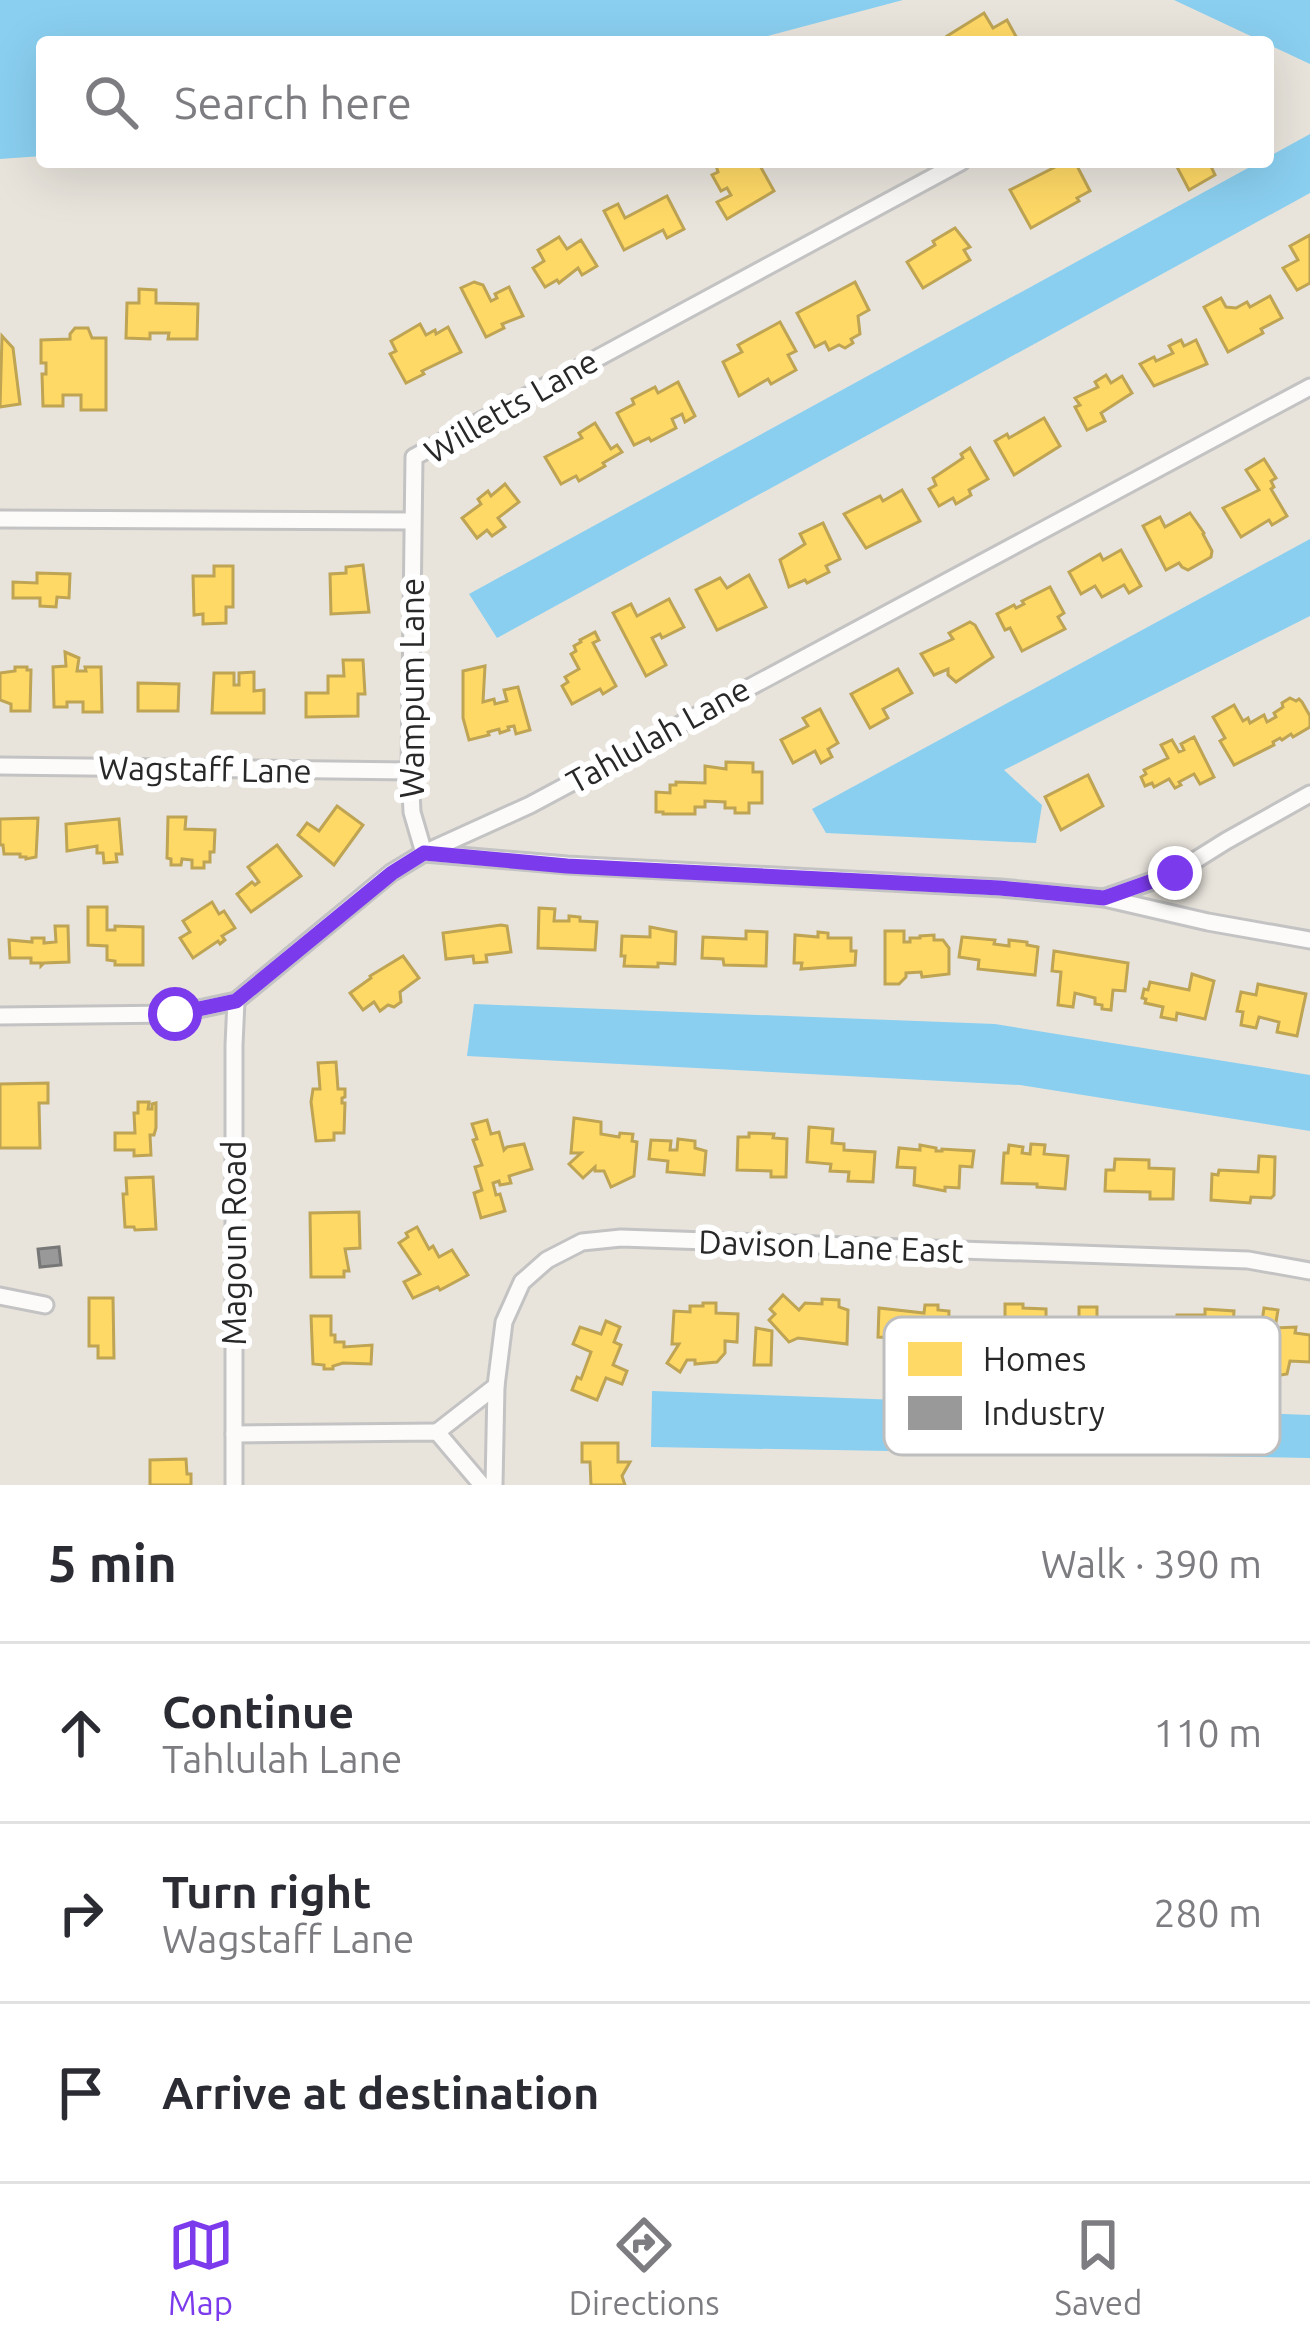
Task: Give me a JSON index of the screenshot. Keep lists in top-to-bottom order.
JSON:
{
  "streets": {
    "street": [
      "Willetts Lane",
      "Wampum Lane",
      "Tahlulah Lane",
      "Wagstaff Lane",
      "Magoun Road",
      "Davison Lane East"
    ]
  },
  "crossings": [
    ["Willetts Lane", "Wampum Lane"],
    ["Wampum Lane", "Tahlulah Lane"],
    ["Wampum Lane", "Wagstaff Lane"],
    ["Tahlulah Lane", "Magoun Road"]
  ],
  "legend": ["Homes", "Industry"],
  "page": {
    "search": "Search here",
    "heading": ["5 min", "Walk · 390 m"],
    "list": [
      ["Continue", "Tahlulah Lane", "110 m"],
      ["Turn right", "Wagstaff Lane", "280 m"],
      "Arrive at destination"
    ],
    "nav": ["Map", "Directions", "Saved"]
  }
}
